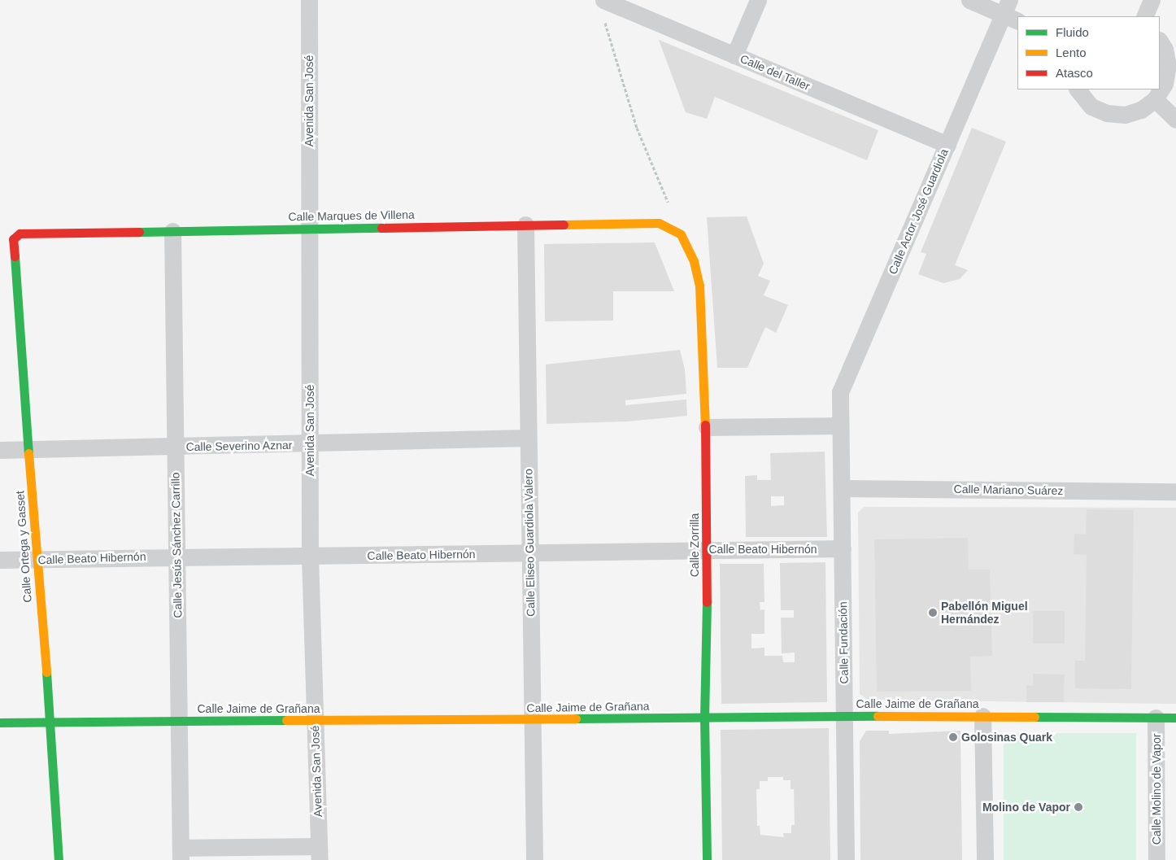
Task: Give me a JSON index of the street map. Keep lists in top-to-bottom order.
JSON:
{
  "streets": {
    "street": [
      "Calle del Taller",
      "Avenida San José",
      "Calle Actor José Guardiola",
      "Calle Marques de Villena",
      "Calle Severino Aznar",
      "Calle Mariano Suárez",
      "Calle Eliseo Guardiola Valero",
      "Calle Jesús Sánchez Carrillo",
      "Calle Zorrilla",
      "Calle Ortega y Gasset",
      "Calle Beato Hibernón",
      "Calle Fundación",
      "Calle Jaime de Grañana",
      "Calle Molino de Vapor"
    ]
  },
  "crossings": [
    ["Calle del Taller", "Calle Actor José Guardiola"],
    ["Avenida San José", "Calle Marques de Villena"],
    ["Avenida San José", "Calle Severino Aznar"],
    ["Avenida San José", "Calle Beato Hibernón"],
    ["Avenida San José", "Calle Jaime de Grañana"],
    ["Calle Actor José Guardiola", "Calle Fundación"],
    ["Calle Marques de Villena", "Calle Eliseo Guardiola Valero"],
    ["Calle Marques de Villena", "Calle Jesús Sánchez Carrillo"],
    ["Calle Marques de Villena", "Calle Zorrilla"],
    ["Calle Marques de Villena", "Calle Ortega y Gasset"],
    ["Calle Severino Aznar", "Calle Eliseo Guardiola Valero"],
    ["Calle Severino Aznar", "Calle Jesús Sánchez Carrillo"],
    ["Calle Severino Aznar", "Calle Ortega y Gasset"],
    ["Calle Mariano Suárez", "Calle Fundación"],
    ["Calle Eliseo Guardiola Valero", "Calle Beato Hibernón"],
    ["Calle Eliseo Guardiola Valero", "Calle Jaime de Grañana"],
    ["Calle Jesús Sánchez Carrillo", "Calle Beato Hibernón"],
    ["Calle Jesús Sánchez Carrillo", "Calle Jaime de Grañana"],
    ["Calle Zorrilla", "Calle Beato Hibernón"],
    ["Calle Zorrilla", "Calle Jaime de Grañana"],
    ["Calle Ortega y Gasset", "Calle Beato Hibernón"],
    ["Calle Ortega y Gasset", "Calle Jaime de Grañana"],
    ["Calle Beato Hibernón", "Calle Fundación"],
    ["Calle Fundación", "Calle Jaime de Grañana"],
    ["Calle Jaime de Grañana", "Calle Molino de Vapor"]
  ],
  "places": ["Pabellón Miguel Hernández", "Golosinas Quark", "Molino de Vapor"],
  "legend": ["Fluido", "Lento", "Atasco"]
}
